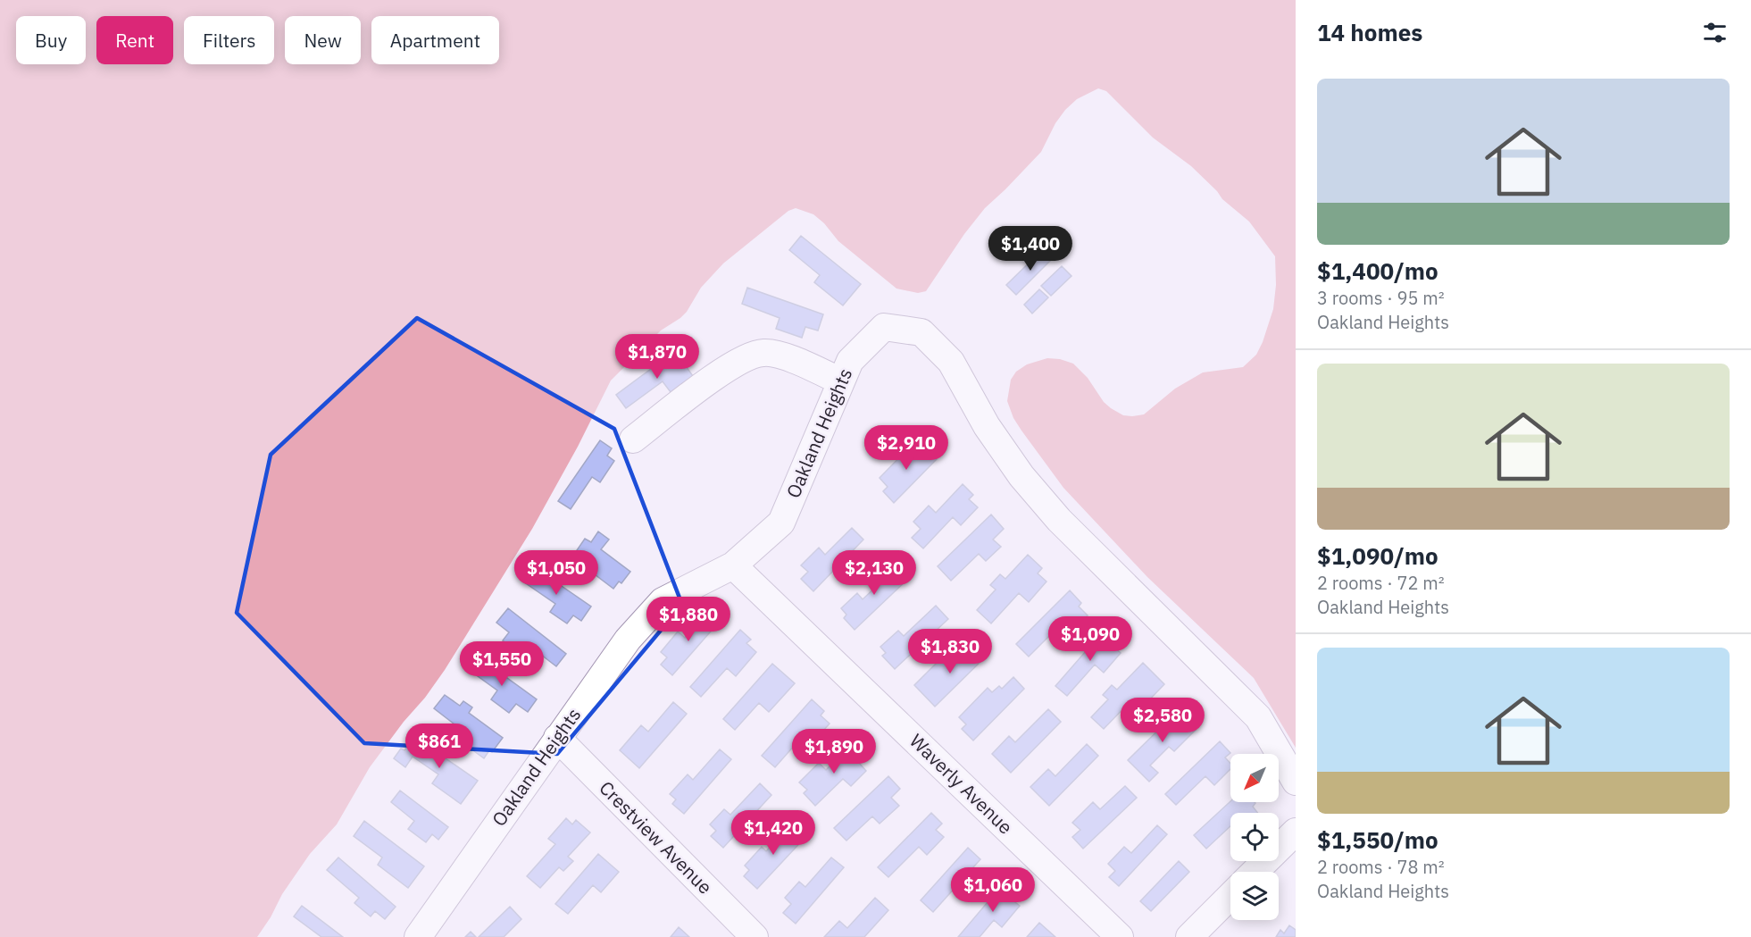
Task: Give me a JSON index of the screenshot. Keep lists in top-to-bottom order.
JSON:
{
  "streets": {
    "street": ["Oakland Heights", "Waverly Avenue", "Crestview Avenue"]
  },
  "crossings": [
    ["Oakland Heights", "Waverly Avenue"],
    ["Oakland Heights", "Crestview Avenue"]
  ],
  "north": "bottom left",
  "page": {
    "heading": "14 homes",
    "chip": [
      "Buy",
      "Rent",
      "Filters",
      "New",
      "Apartment"
    ],
    "list": [
      {
        "name": "$1,400/mo",
        "note": "3 rooms · 95 m² · Oakland Heights"
      },
      {
        "name": "$1,090/mo",
        "note": "2 rooms · 72 m² · Oakland Heights"
      },
      {
        "name": "$1,550/mo",
        "note": "2 rooms · 78 m² · Oakland Heights"
      }
    ],
    "price": [
      "$1,400",
      "$1,870",
      "$2,910",
      "$1,050",
      "$2,130",
      "$1,880",
      "$1,090",
      "$1,830",
      "$1,550",
      "$2,580",
      "$861",
      "$1,890",
      "$1,420",
      "$1,060"
    ]
  }
}
